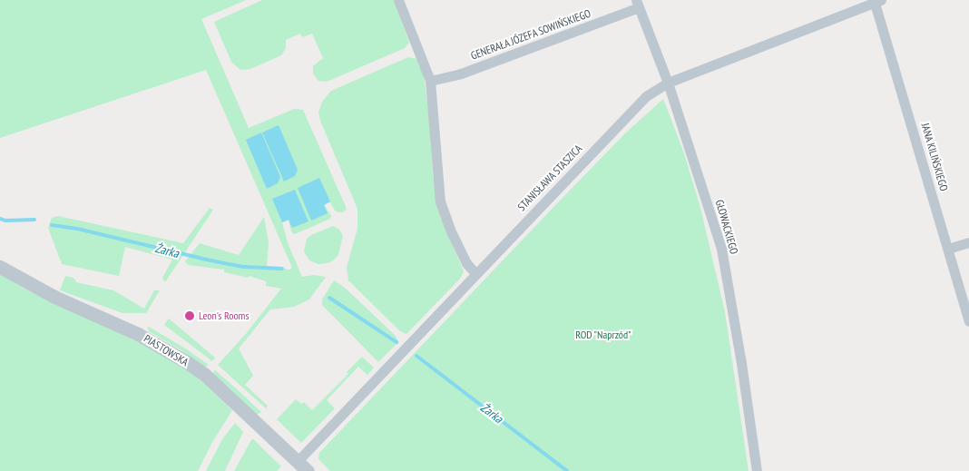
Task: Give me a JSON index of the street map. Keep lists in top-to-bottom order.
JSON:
{
  "streets": {
    "street": [
      "GENERAŁA JÓZEFA SOWIŃSKIEGO",
      "JANA KILIŃSKIEGO",
      "STANISŁAWA STASZICA",
      "GŁOWACKIEGO",
      "PIASTOWSKA"
    ]
  },
  "crossings": [
    ["GENERAŁA JÓZEFA SOWIŃSKIEGO", "GŁOWACKIEGO"],
    ["JANA KILIŃSKIEGO", "STANISŁAWA STASZICA"],
    ["STANISŁAWA STASZICA", "GŁOWACKIEGO"],
    ["STANISŁAWA STASZICA", "PIASTOWSKA"]
  ],
  "water": ["Żarka"],
  "parks": ["ROD \"Naprzód\""],
  "places": ["Leon's Rooms"]
}
